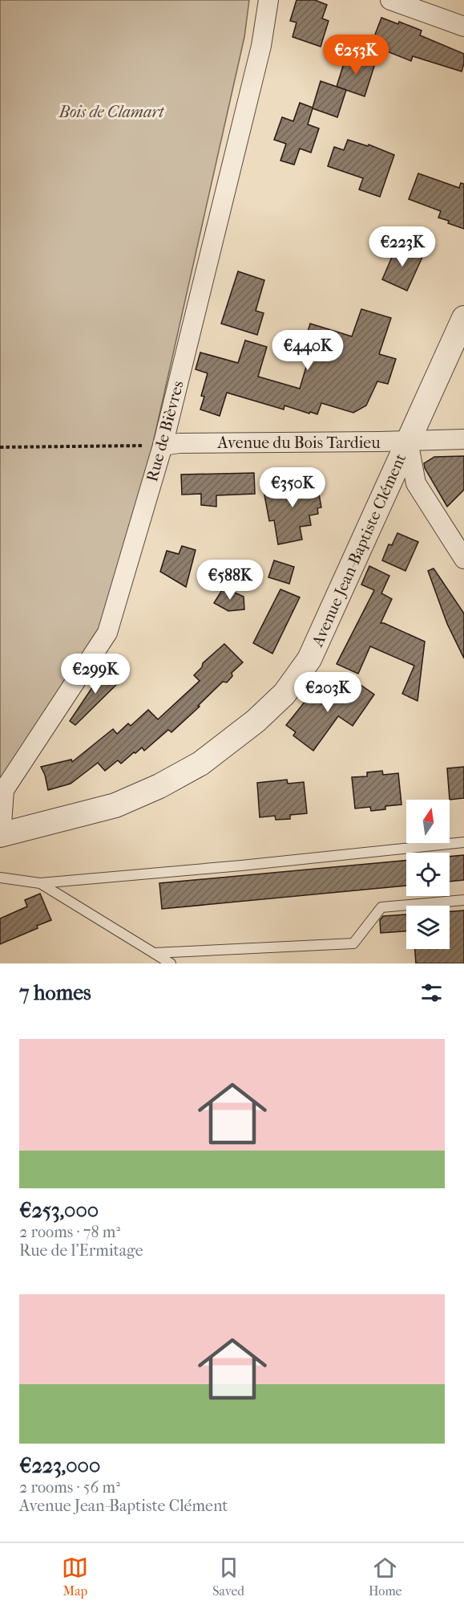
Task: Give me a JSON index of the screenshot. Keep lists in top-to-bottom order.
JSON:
{
  "streets": {
    "street": ["Rue de Bièvres", "Avenue du Bois Tardieu", "Avenue Jean-Baptiste Clément"]
  },
  "crossings": [
    ["Rue de Bièvres", "Avenue du Bois Tardieu"],
    ["Rue de Bièvres", "Avenue Jean-Baptiste Clément"],
    ["Avenue du Bois Tardieu", "Avenue Jean-Baptiste Clément"]
  ],
  "parks": ["Bois de Clamart"],
  "north": "top",
  "page": {
    "price": [
      "€253K",
      "€223K",
      "€440K",
      "€350K",
      "€588K",
      "€299K",
      "€203K"
    ],
    "heading": "7 homes",
    "list": [
      {
        "name": "€253,000",
        "note": "2 rooms · 78 m² · Rue de l'Ermitage"
      },
      {
        "name": "€223,000",
        "note": "2 rooms · 56 m² · Avenue Jean-Baptiste Clément"
      }
    ],
    "tabs": ["Map", "Saved", "Home"]
  }
}
